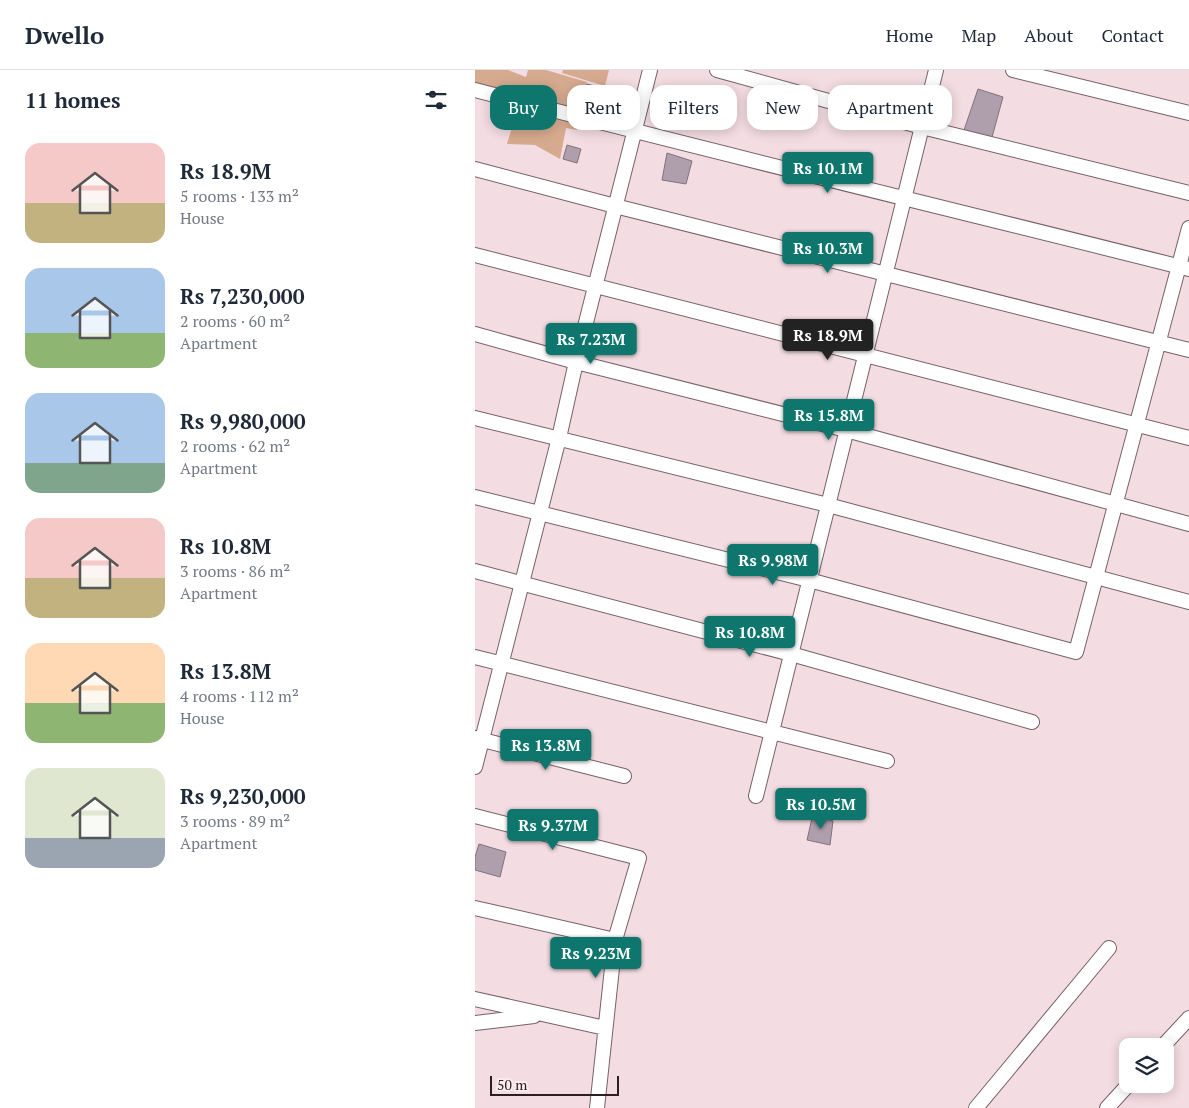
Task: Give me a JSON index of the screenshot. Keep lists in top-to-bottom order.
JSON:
{
  "scale_bar": "50 m",
  "page": {
    "header": "Dwello",
    "nav": [
      "Home",
      "Map",
      "About",
      "Contact"
    ],
    "heading": "11 homes",
    "chip": [
      "Buy",
      "Rent",
      "Filters",
      "New",
      "Apartment"
    ],
    "list": [
      {
        "name": "Rs 18.9M",
        "note": "5 rooms · 133 m² · House"
      },
      {
        "name": "Rs 7,230,000",
        "note": "2 rooms · 60 m² · Apartment"
      },
      {
        "name": "Rs 9,980,000",
        "note": "2 rooms · 62 m² · Apartment"
      },
      {
        "name": "Rs 10.8M",
        "note": "3 rooms · 86 m² · Apartment"
      },
      {
        "name": "Rs 13.8M",
        "note": "4 rooms · 112 m² · House"
      },
      {
        "name": "Rs 9,230,000",
        "note": "3 rooms · 89 m² · Apartment"
      }
    ],
    "price": [
      "Rs 10.1M",
      "Rs 10.3M",
      "Rs 18.9M",
      "Rs 7.23M",
      "Rs 15.8M",
      "Rs 9.98M",
      "Rs 10.8M",
      "Rs 13.8M",
      "Rs 10.5M",
      "Rs 9.37M",
      "Rs 9.23M"
    ],
    "scale": "50 m"
  }
}
